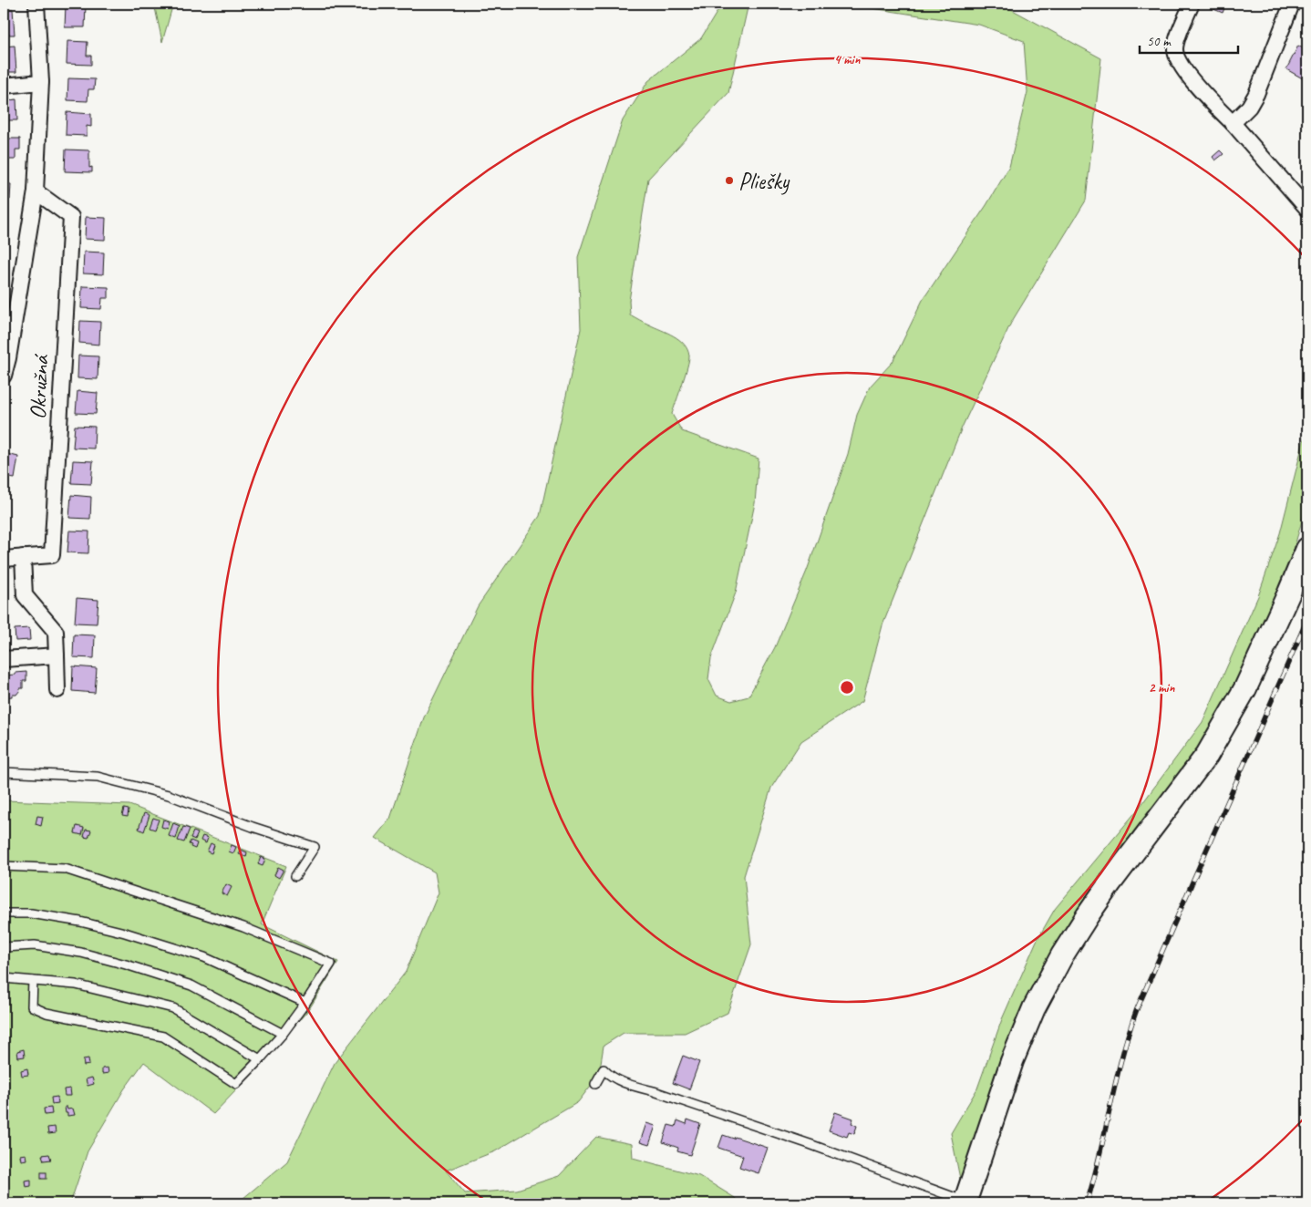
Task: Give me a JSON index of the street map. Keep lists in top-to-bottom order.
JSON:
{
  "streets": {
    "street": ["Okružná"]
  },
  "places": ["Pliešky"],
  "scale_bar": "50 m",
  "rings": ["4 min", "2 min"]
}
